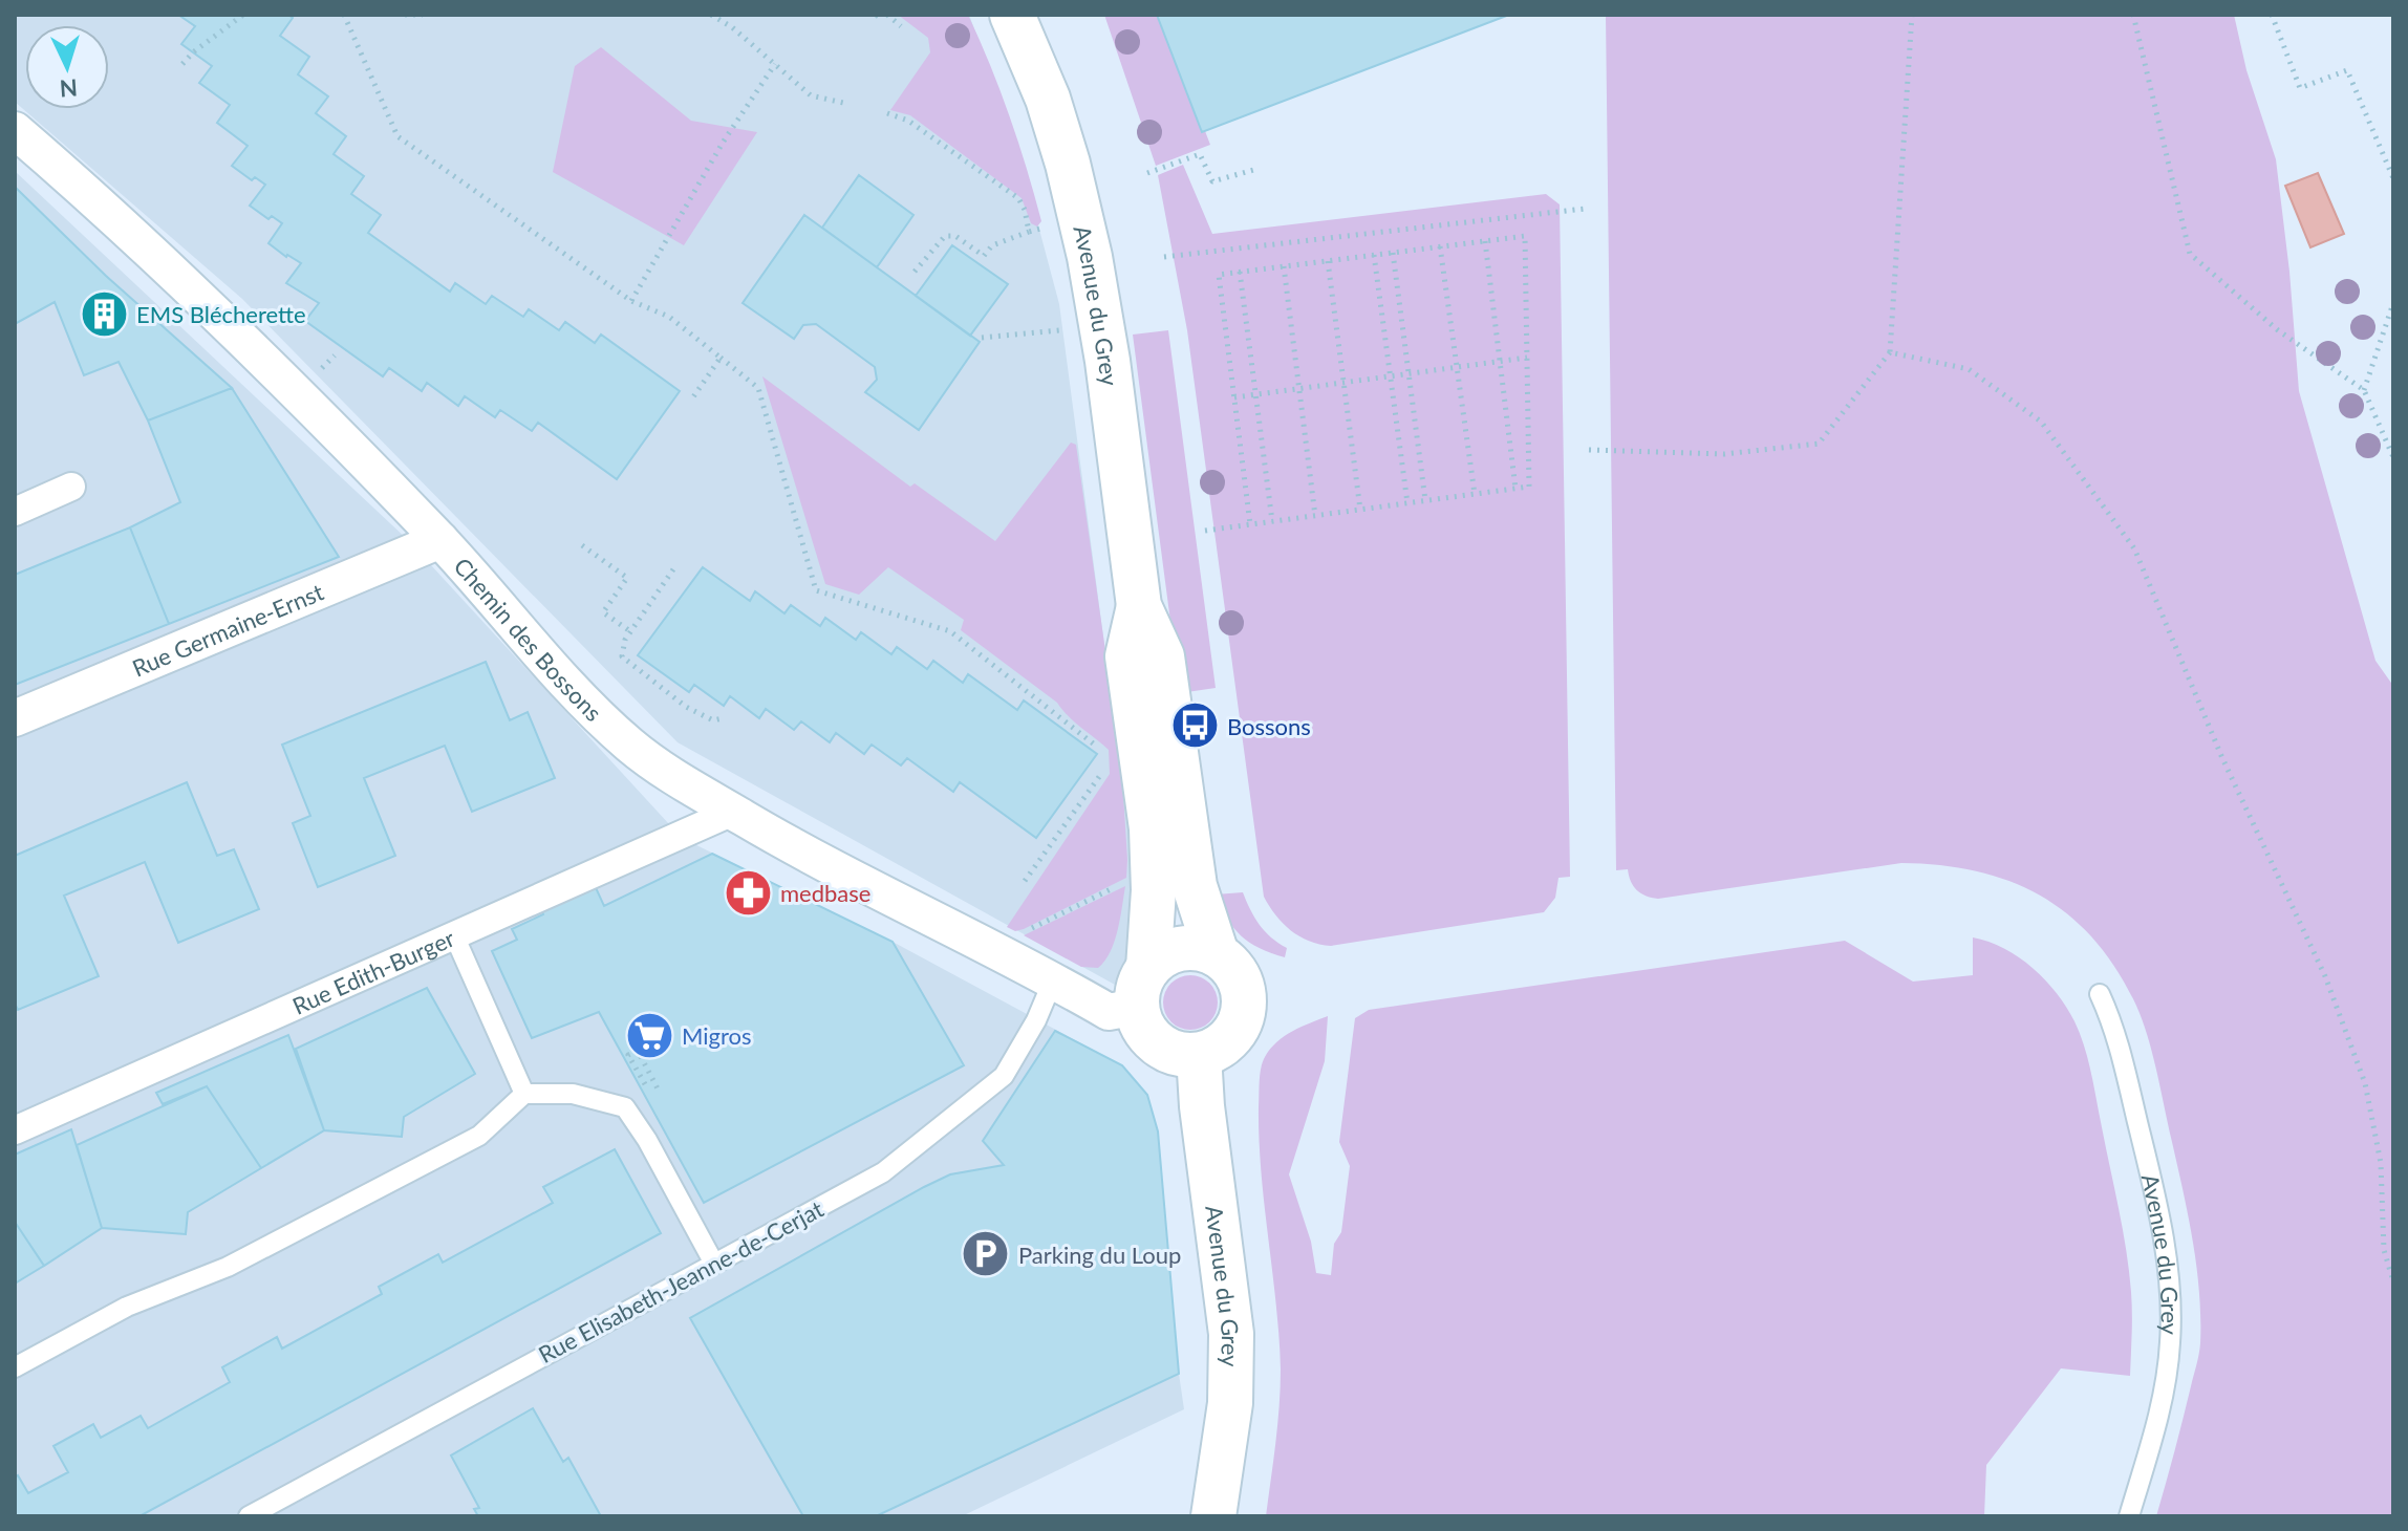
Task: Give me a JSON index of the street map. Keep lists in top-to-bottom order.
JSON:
{
  "streets": {
    "street": [
      "Avenue du Grey",
      "Rue Germaine-Ernst",
      "Chemin des Bossons",
      "Rue Edith-Burger"
    ],
    "lane": ["Rue Elisabeth-Jeanne-de-Cerjat"]
  },
  "crossings": [
    ["Avenue du Grey", "Chemin des Bossons"],
    ["Rue Germaine-Ernst", "Chemin des Bossons"],
    ["Chemin des Bossons", "Rue Edith-Burger"],
    ["Chemin des Bossons", "Rue Elisabeth-Jeanne-de-Cerjat"]
  ],
  "places": {
    "building": ["EMS Blécherette"],
    "bus stop": ["Bossons"],
    "pharmacy": ["medbase"],
    "supermarket": ["Migros"],
    "parking": ["Parking du Loup"]
  },
  "north": "bottom"
}
